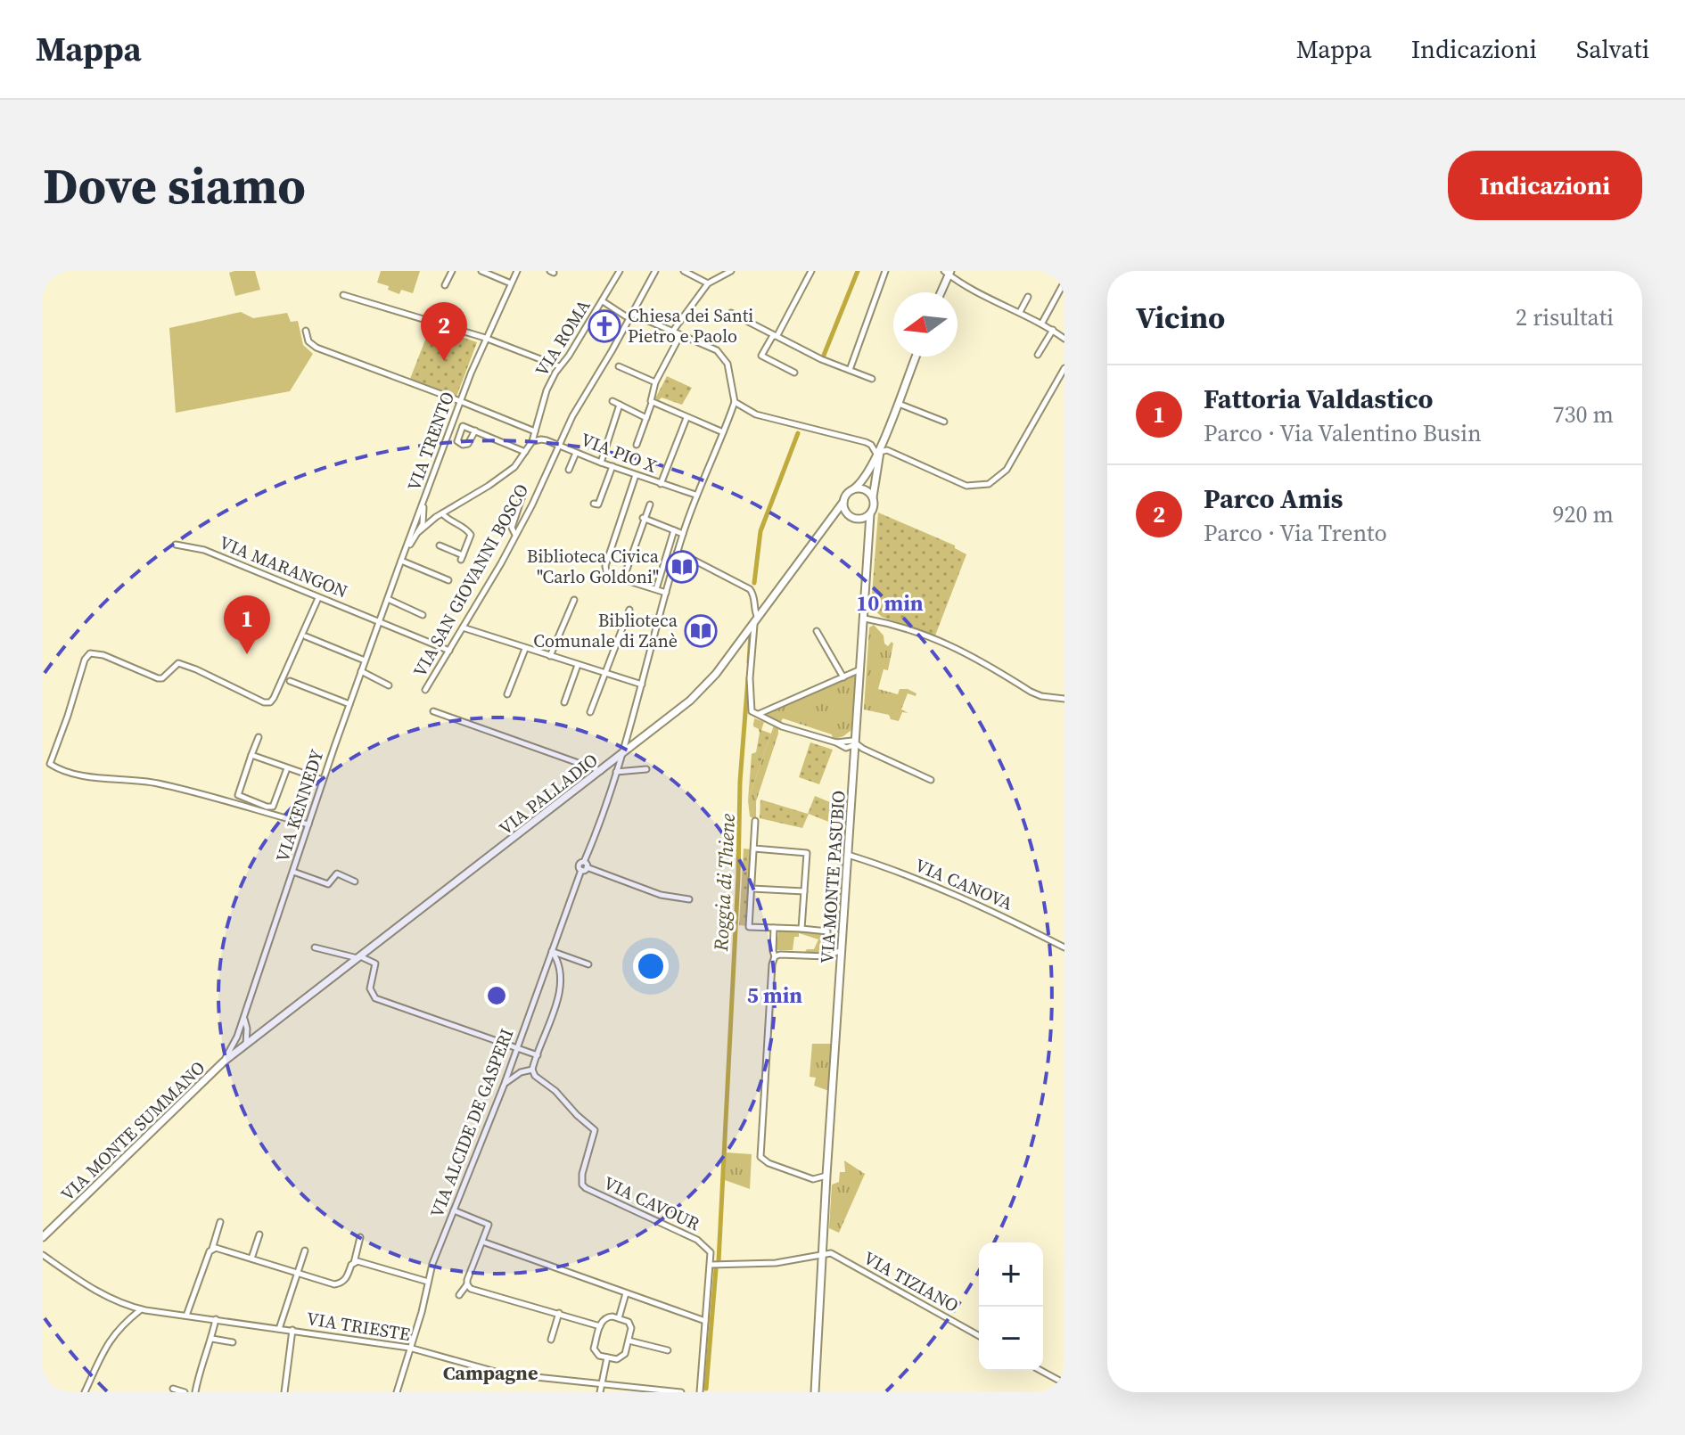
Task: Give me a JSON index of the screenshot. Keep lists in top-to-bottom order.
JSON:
{
  "streets": {
    "main road": ["VIA PALLADIO", "VIA MONTE PASUBIO", "VIA MONTE SUMMANO"],
    "street": [
      "VIA ROMA",
      "VIA TRENTO",
      "VIA PIO X",
      "VIA MARANGON",
      "VIA SAN GIOVANNI BOSCO",
      "VIA KENNEDY",
      "VIA CANOVA",
      "VIA ALCIDE DE GASPERI",
      "VIA CAVOUR",
      "VIA TIZIANO",
      "VIA TRIESTE"
    ]
  },
  "crossings": [
    ["VIA ROMA", "VIA TRENTO"],
    ["VIA ROMA", "VIA PIO X"],
    ["VIA ROMA", "VIA KENNEDY"],
    ["VIA TRENTO", "VIA KENNEDY"],
    ["VIA PIO X", "VIA SAN GIOVANNI BOSCO"],
    ["VIA PIO X", "VIA ALCIDE DE GASPERI"],
    ["VIA MARANGON", "VIA SAN GIOVANNI BOSCO"],
    ["VIA MARANGON", "VIA KENNEDY"],
    ["VIA PALLADIO", "VIA MONTE PASUBIO"],
    ["VIA PALLADIO", "VIA ALCIDE DE GASPERI"],
    ["VIA PALLADIO", "VIA MONTE SUMMANO"],
    ["VIA KENNEDY", "VIA MONTE SUMMANO"],
    ["VIA MONTE PASUBIO", "VIA CANOVA"],
    ["VIA MONTE PASUBIO", "VIA TIZIANO"],
    ["VIA ALCIDE DE GASPERI", "VIA TRIESTE"]
  ],
  "districts": ["Campagne"],
  "water": ["Roggia di Thiene"],
  "places": {
    "church": ["Chiesa dei Santi Pietro e Paolo"],
    "library": ["Biblioteca Civica \"Carlo Goldoni\"", "Biblioteca Comunale di Zanè"]
  },
  "north": "left",
  "page": {
    "header": "Mappa",
    "nav": ["Mappa", "Indicazioni", "Salvati"],
    "buttons": "Indicazioni",
    "title": "Dove siamo",
    "heading": ["Vicino", "2 risultati"],
    "pins": ["2", "1"],
    "list": [
      {
        "mark": "1",
        "name": "Fattoria Valdastico",
        "note": "Parco · Via Valentino Busin",
        "value": "730 m"
      },
      {
        "mark": "2",
        "name": "Parco Amis",
        "note": "Parco · Via Trento",
        "value": "920 m"
      }
    ],
    "map_buttons": ["+", "−"]
  },
  "rings": ["10 min", "5 min"]
}
